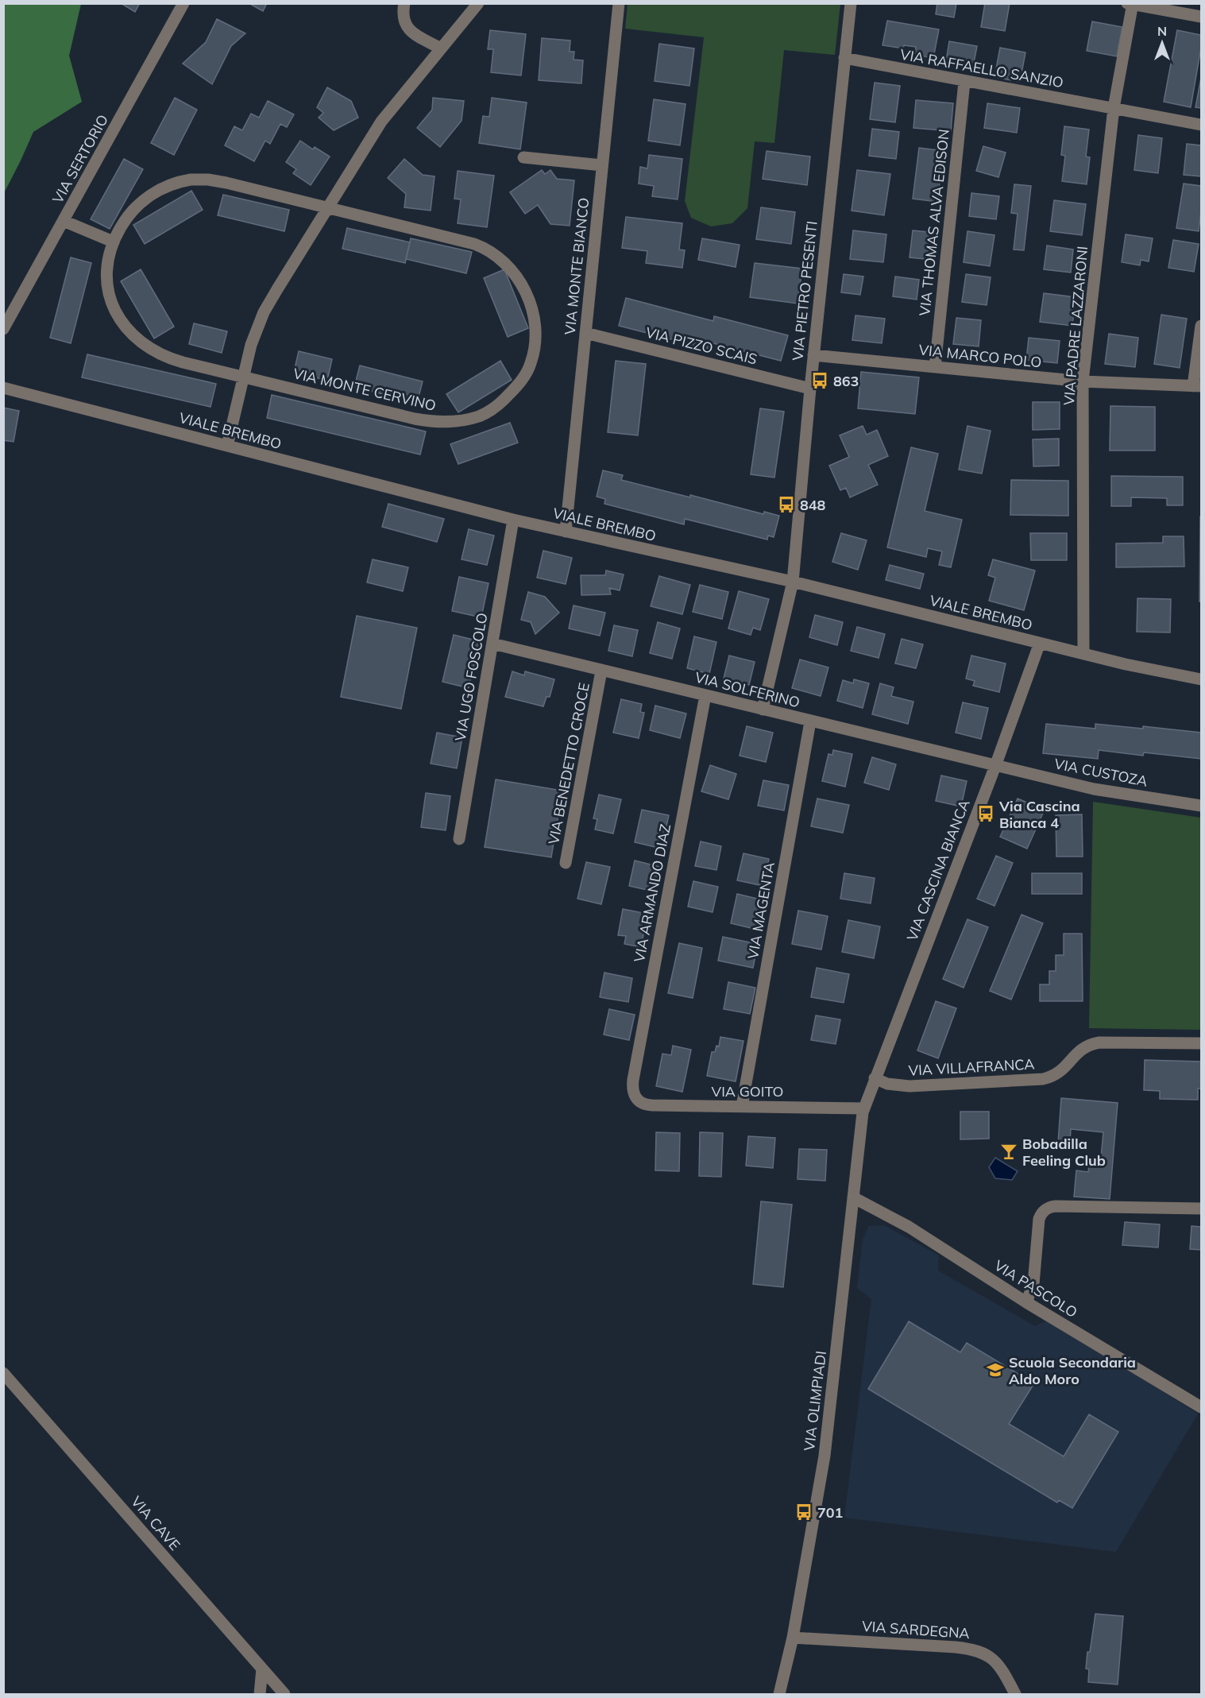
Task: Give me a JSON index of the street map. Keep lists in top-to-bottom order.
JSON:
{
  "streets": {
    "street": [
      "VIA RAFFAELLO SANZIO",
      "VIA SERTORIO",
      "VIA THOMAS ALVA EDISON",
      "VIA MONTE BIANCO",
      "VIA PIETRO PESENTI",
      "VIA PADRE LAZZARONI",
      "VIA PIZZO SCAIS",
      "VIA MARCO POLO",
      "VIA MONTE CERVINO",
      "VIALE BREMBO",
      "VIA UGO FOSCOLO",
      "VIA SOLFERINO",
      "VIA BENEDETTO CROCE",
      "VIA CUSTOZA",
      "VIA CASCINA BIANCA",
      "VIA ARMANDO DIAZ",
      "VIA MAGENTA",
      "VIA VILLAFRANCA",
      "VIA GOITO",
      "VIA PASCOLO",
      "VIA OLIMPIADI",
      "VIA CAVE",
      "VIA SARDEGNA"
    ]
  },
  "crossings": [
    ["VIA RAFFAELLO SANZIO", "VIA THOMAS ALVA EDISON"],
    ["VIA RAFFAELLO SANZIO", "VIA PIETRO PESENTI"],
    ["VIA RAFFAELLO SANZIO", "VIA PADRE LAZZARONI"],
    ["VIA THOMAS ALVA EDISON", "VIA MARCO POLO"],
    ["VIA MONTE BIANCO", "VIA PIZZO SCAIS"],
    ["VIA MONTE BIANCO", "VIALE BREMBO"],
    ["VIA PIETRO PESENTI", "VIA PIZZO SCAIS"],
    ["VIA PIETRO PESENTI", "VIA MARCO POLO"],
    ["VIA PIETRO PESENTI", "VIALE BREMBO"],
    ["VIA PIETRO PESENTI", "VIA SOLFERINO"],
    ["VIA PADRE LAZZARONI", "VIA MARCO POLO"],
    ["VIA PADRE LAZZARONI", "VIALE BREMBO"],
    ["VIALE BREMBO", "VIA UGO FOSCOLO"],
    ["VIALE BREMBO", "VIA CASCINA BIANCA"],
    ["VIA UGO FOSCOLO", "VIA SOLFERINO"],
    ["VIA SOLFERINO", "VIA BENEDETTO CROCE"],
    ["VIA SOLFERINO", "VIA CUSTOZA"],
    ["VIA SOLFERINO", "VIA CASCINA BIANCA"],
    ["VIA SOLFERINO", "VIA ARMANDO DIAZ"],
    ["VIA SOLFERINO", "VIA MAGENTA"],
    ["VIA CUSTOZA", "VIA CASCINA BIANCA"],
    ["VIA CASCINA BIANCA", "VIA VILLAFRANCA"],
    ["VIA CASCINA BIANCA", "VIA GOITO"],
    ["VIA CASCINA BIANCA", "VIA OLIMPIADI"],
    ["VIA ARMANDO DIAZ", "VIA GOITO"],
    ["VIA MAGENTA", "VIA GOITO"],
    ["VIA GOITO", "VIA OLIMPIADI"],
    ["VIA PASCOLO", "VIA OLIMPIADI"],
    ["VIA OLIMPIADI", "VIA SARDEGNA"]
  ],
  "places": {
    "bus stop": [
      "863",
      "848",
      "Via Cascina Bianca 4",
      "701"
    ],
    "bar": ["Bobadilla Feeling Club"],
    "school or university": ["Scuola Secondaria Aldo Moro"]
  },
  "north": "top"
}
